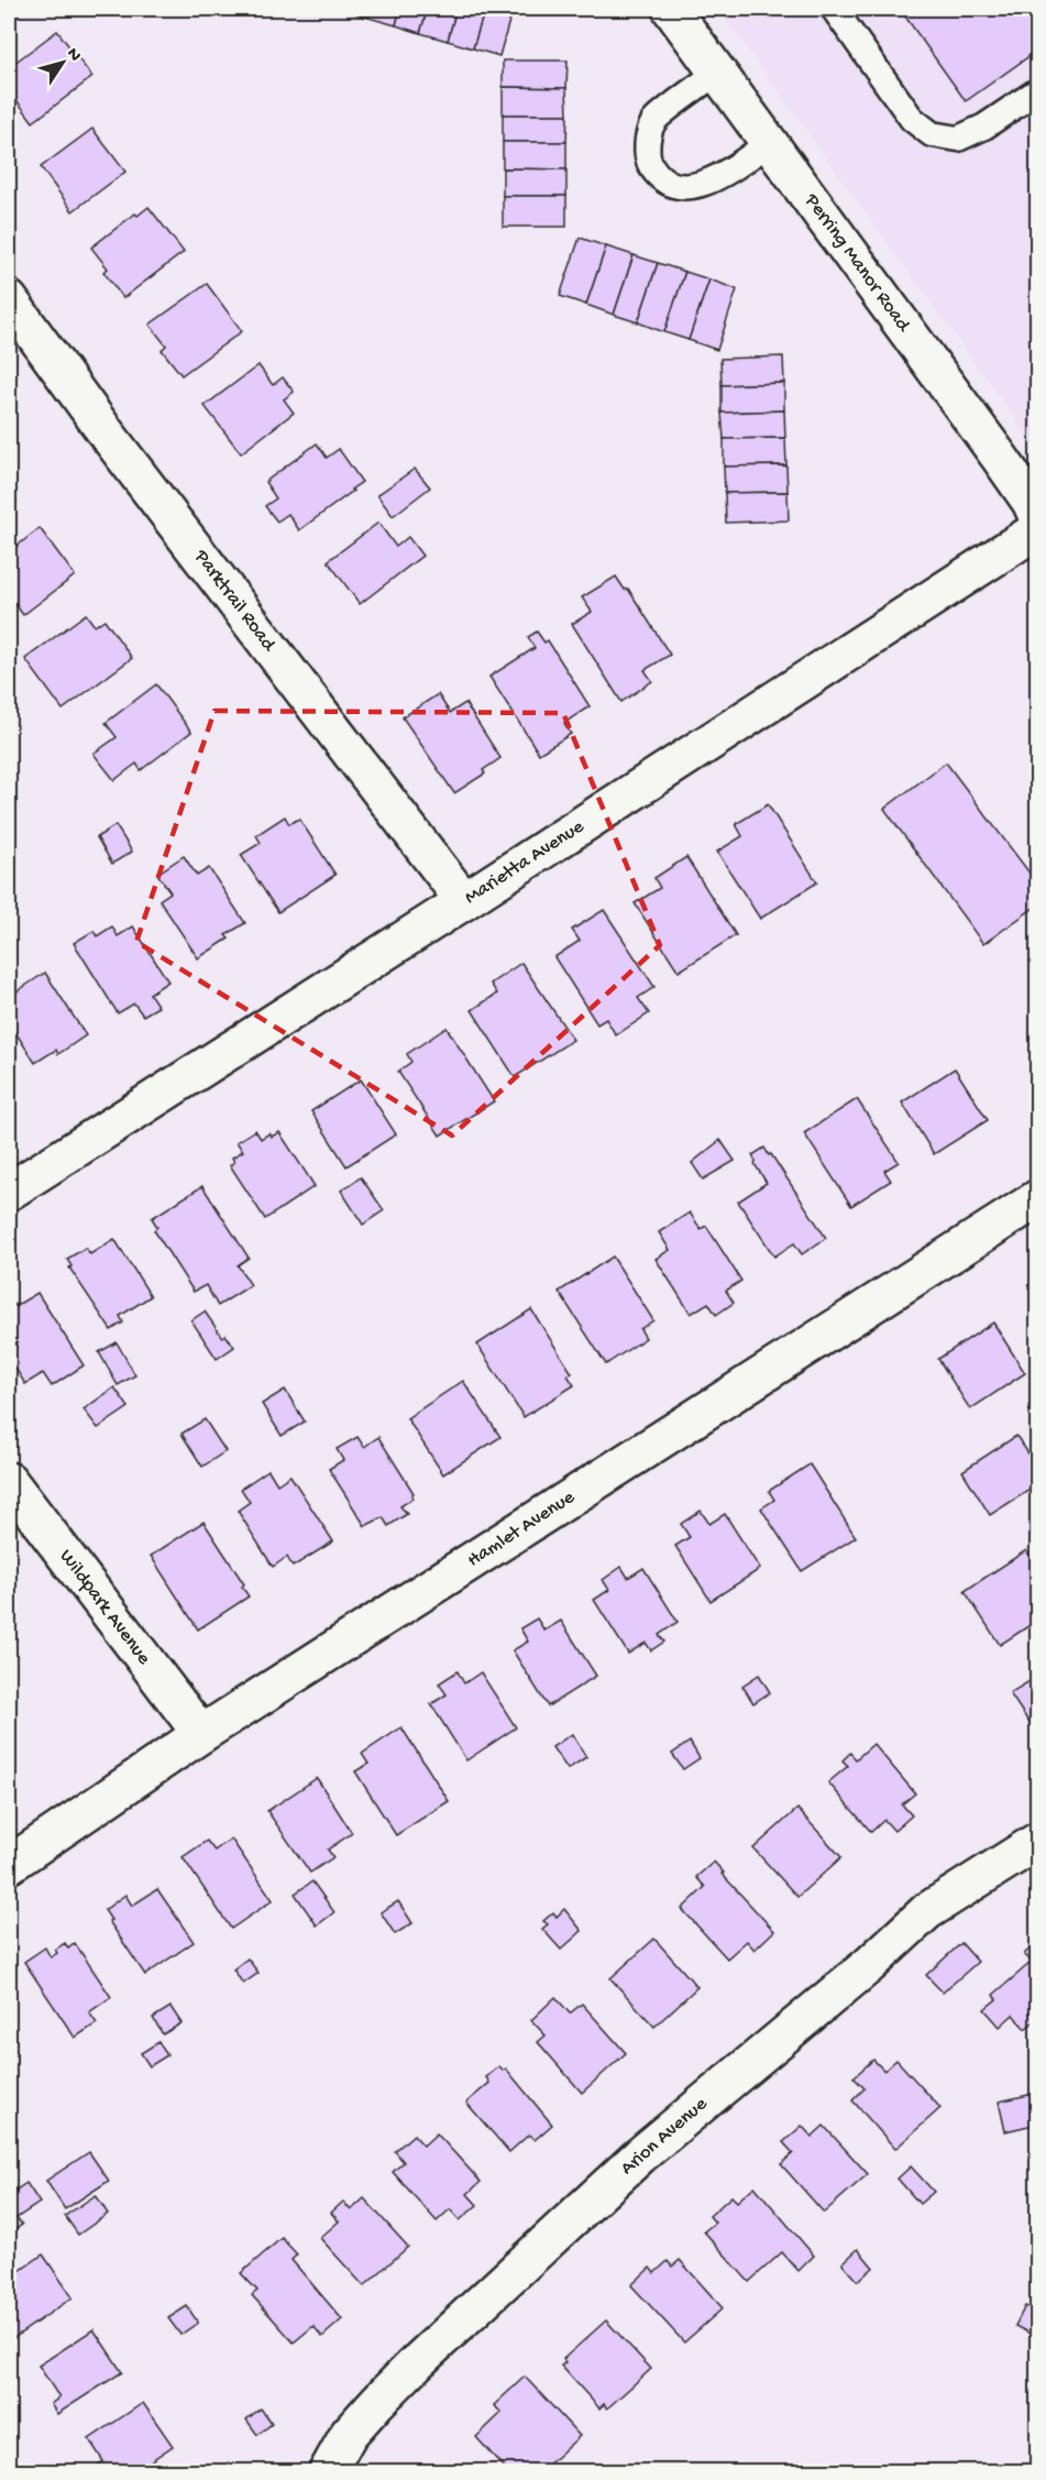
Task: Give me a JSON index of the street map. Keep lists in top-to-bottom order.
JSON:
{
  "streets": {
    "street": [
      "Perring Manor Road",
      "Parktrail Road",
      "Marietta Avenue",
      "Hamlet Avenue",
      "Wildpark Avenue",
      "Arion Avenue"
    ]
  },
  "crossings": [
    ["Parktrail Road", "Marietta Avenue"],
    ["Hamlet Avenue", "Wildpark Avenue"]
  ],
  "north": "top right"
}
